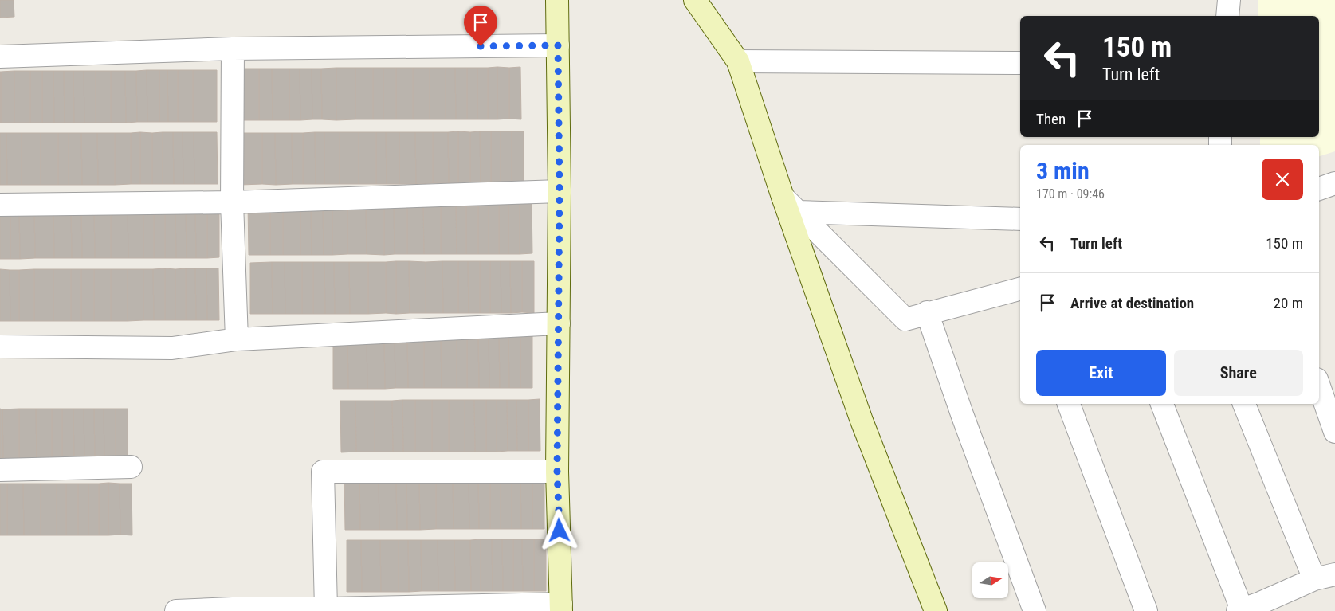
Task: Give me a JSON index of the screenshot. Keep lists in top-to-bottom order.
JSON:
{
  "north": "right",
  "page": {
    "turn": ["150 m", "Turn left"],
    "then": "Then",
    "heading": ["3 min", "170 m · 09:46"],
    "list": [
      {
        "name": "Turn left",
        "value": "150 m"
      },
      {
        "name": "Arrive at destination",
        "value": "20 m"
      }
    ],
    "buttons": ["Exit", "Share"]
  }
}
